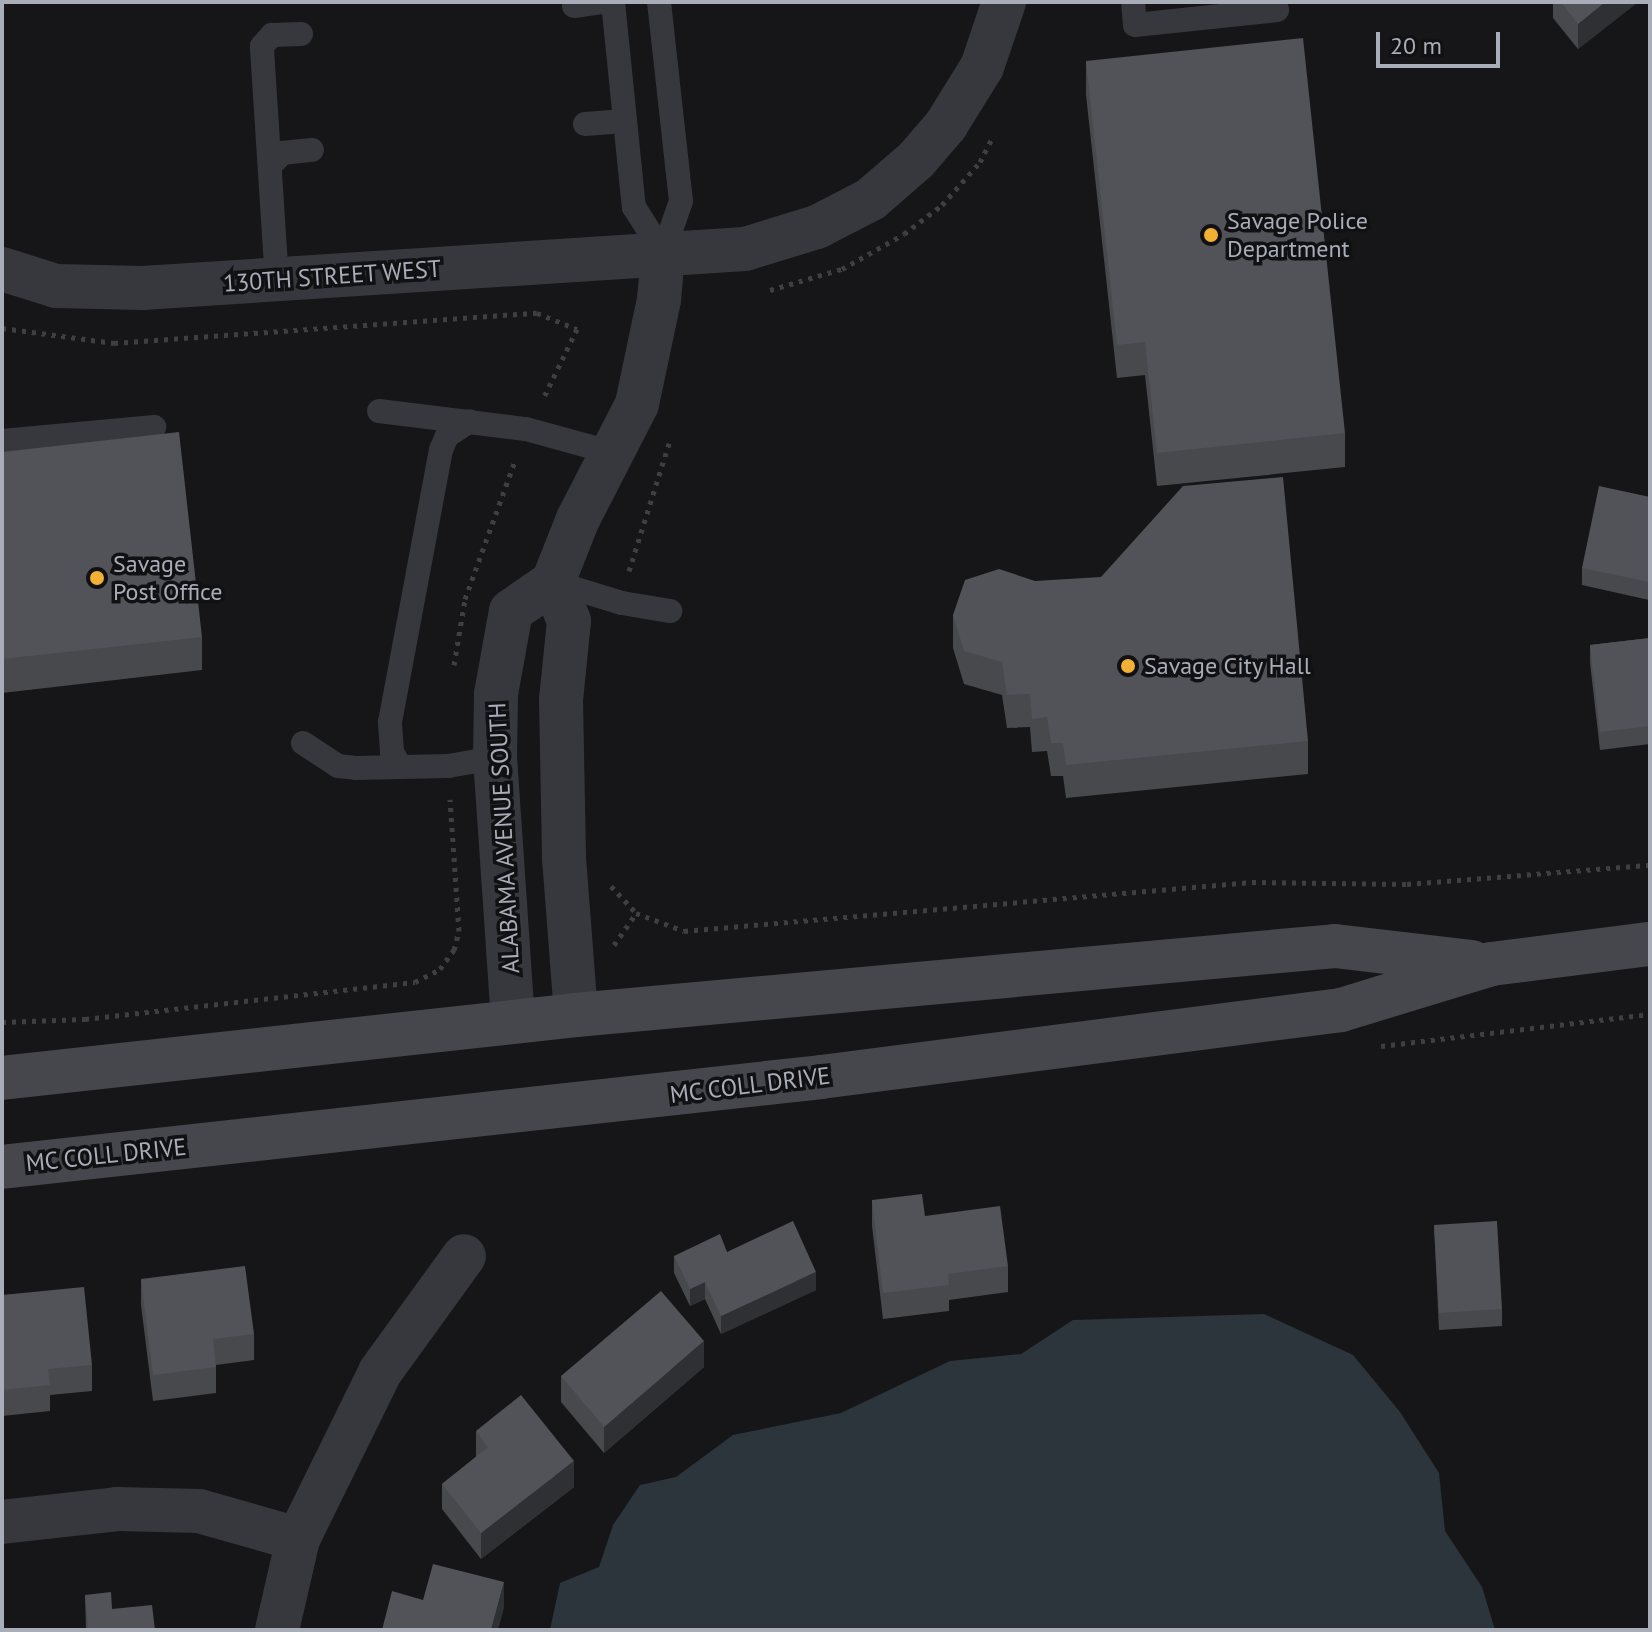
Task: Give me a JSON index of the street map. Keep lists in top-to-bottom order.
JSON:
{
  "streets": {
    "main road": ["MC COLL DRIVE"],
    "street": ["130TH STREET WEST", "ALABAMA AVENUE SOUTH"]
  },
  "crossings": [
    ["ALABAMA AVENUE SOUTH", "MC COLL DRIVE"]
  ],
  "places": ["Savage Police Department", "Savage Post Office", "Savage City Hall"],
  "scale_bar": "20 m"
}
